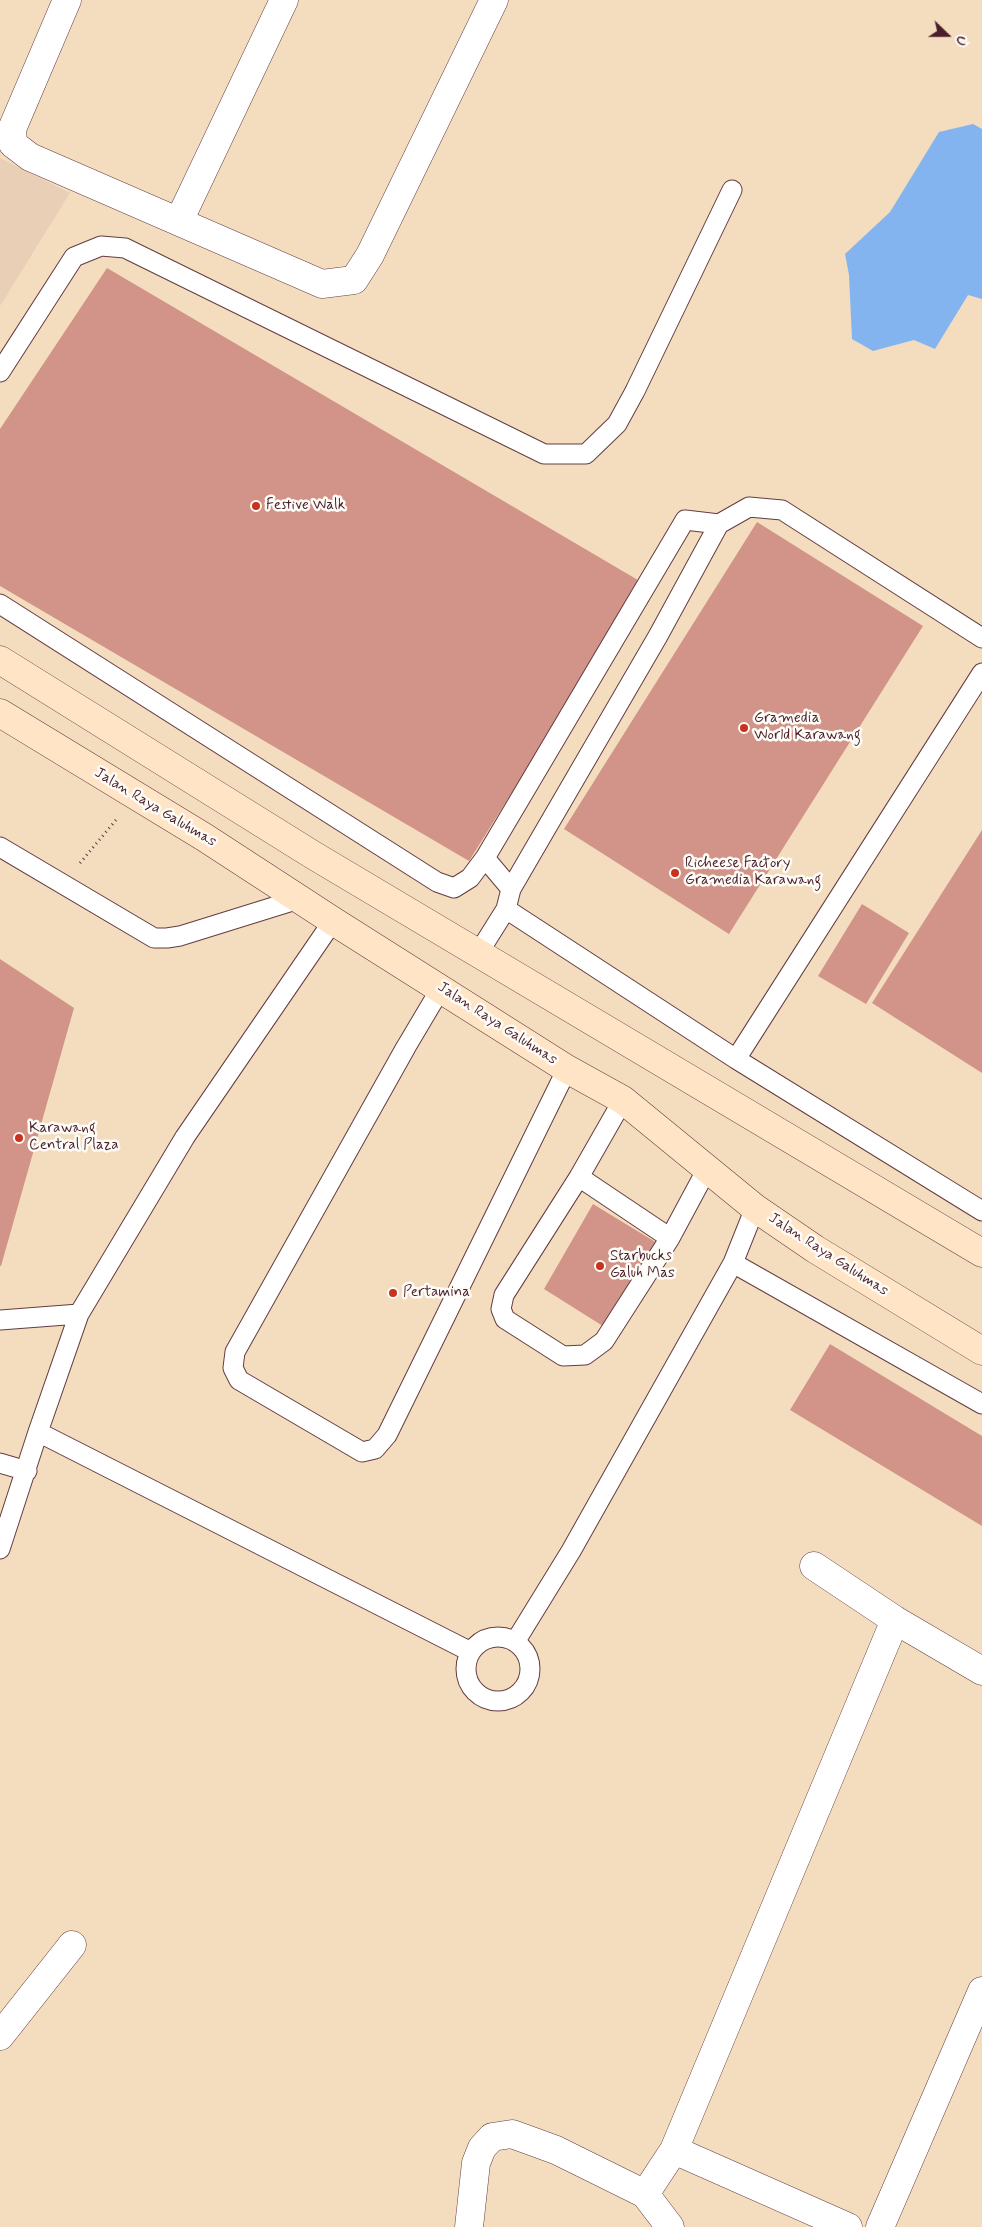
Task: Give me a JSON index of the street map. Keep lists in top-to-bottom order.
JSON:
{
  "streets": {
    "main road": ["Jalan Raya Galuhmas"]
  },
  "places": [
    "Festive Walk",
    "Gramedia World Karawang",
    "Richeese Factory Gramedia Karawang",
    "Karawang Central Plaza",
    "Starbucks Galuh Mas",
    "Pertamina"
  ],
  "north": "right"
}
